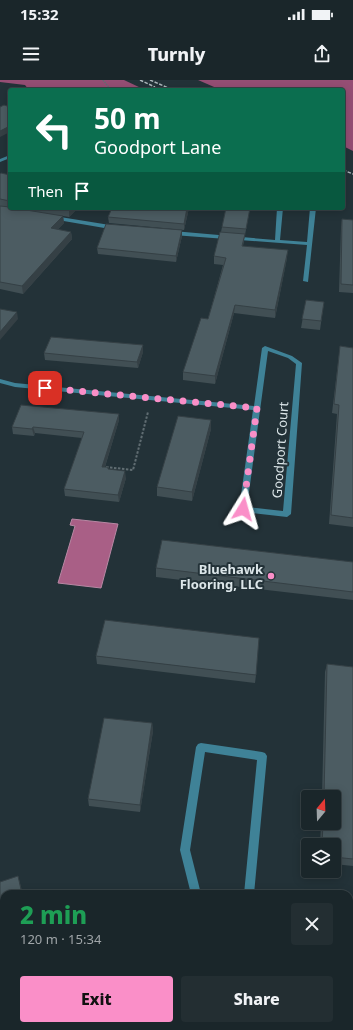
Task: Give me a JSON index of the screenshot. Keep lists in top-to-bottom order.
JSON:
{
  "streets": {
    "street": ["Goodport Court"]
  },
  "places": ["Bluehawk Flooring, LLC"],
  "north": "top",
  "page": {
    "status": "15:32",
    "header": "Turnly",
    "turn": ["50 m", "Goodport Lane"],
    "then": "Then",
    "heading": ["2 min", "120 m · 15:34"],
    "buttons": ["Exit", "Share"]
  }
}
